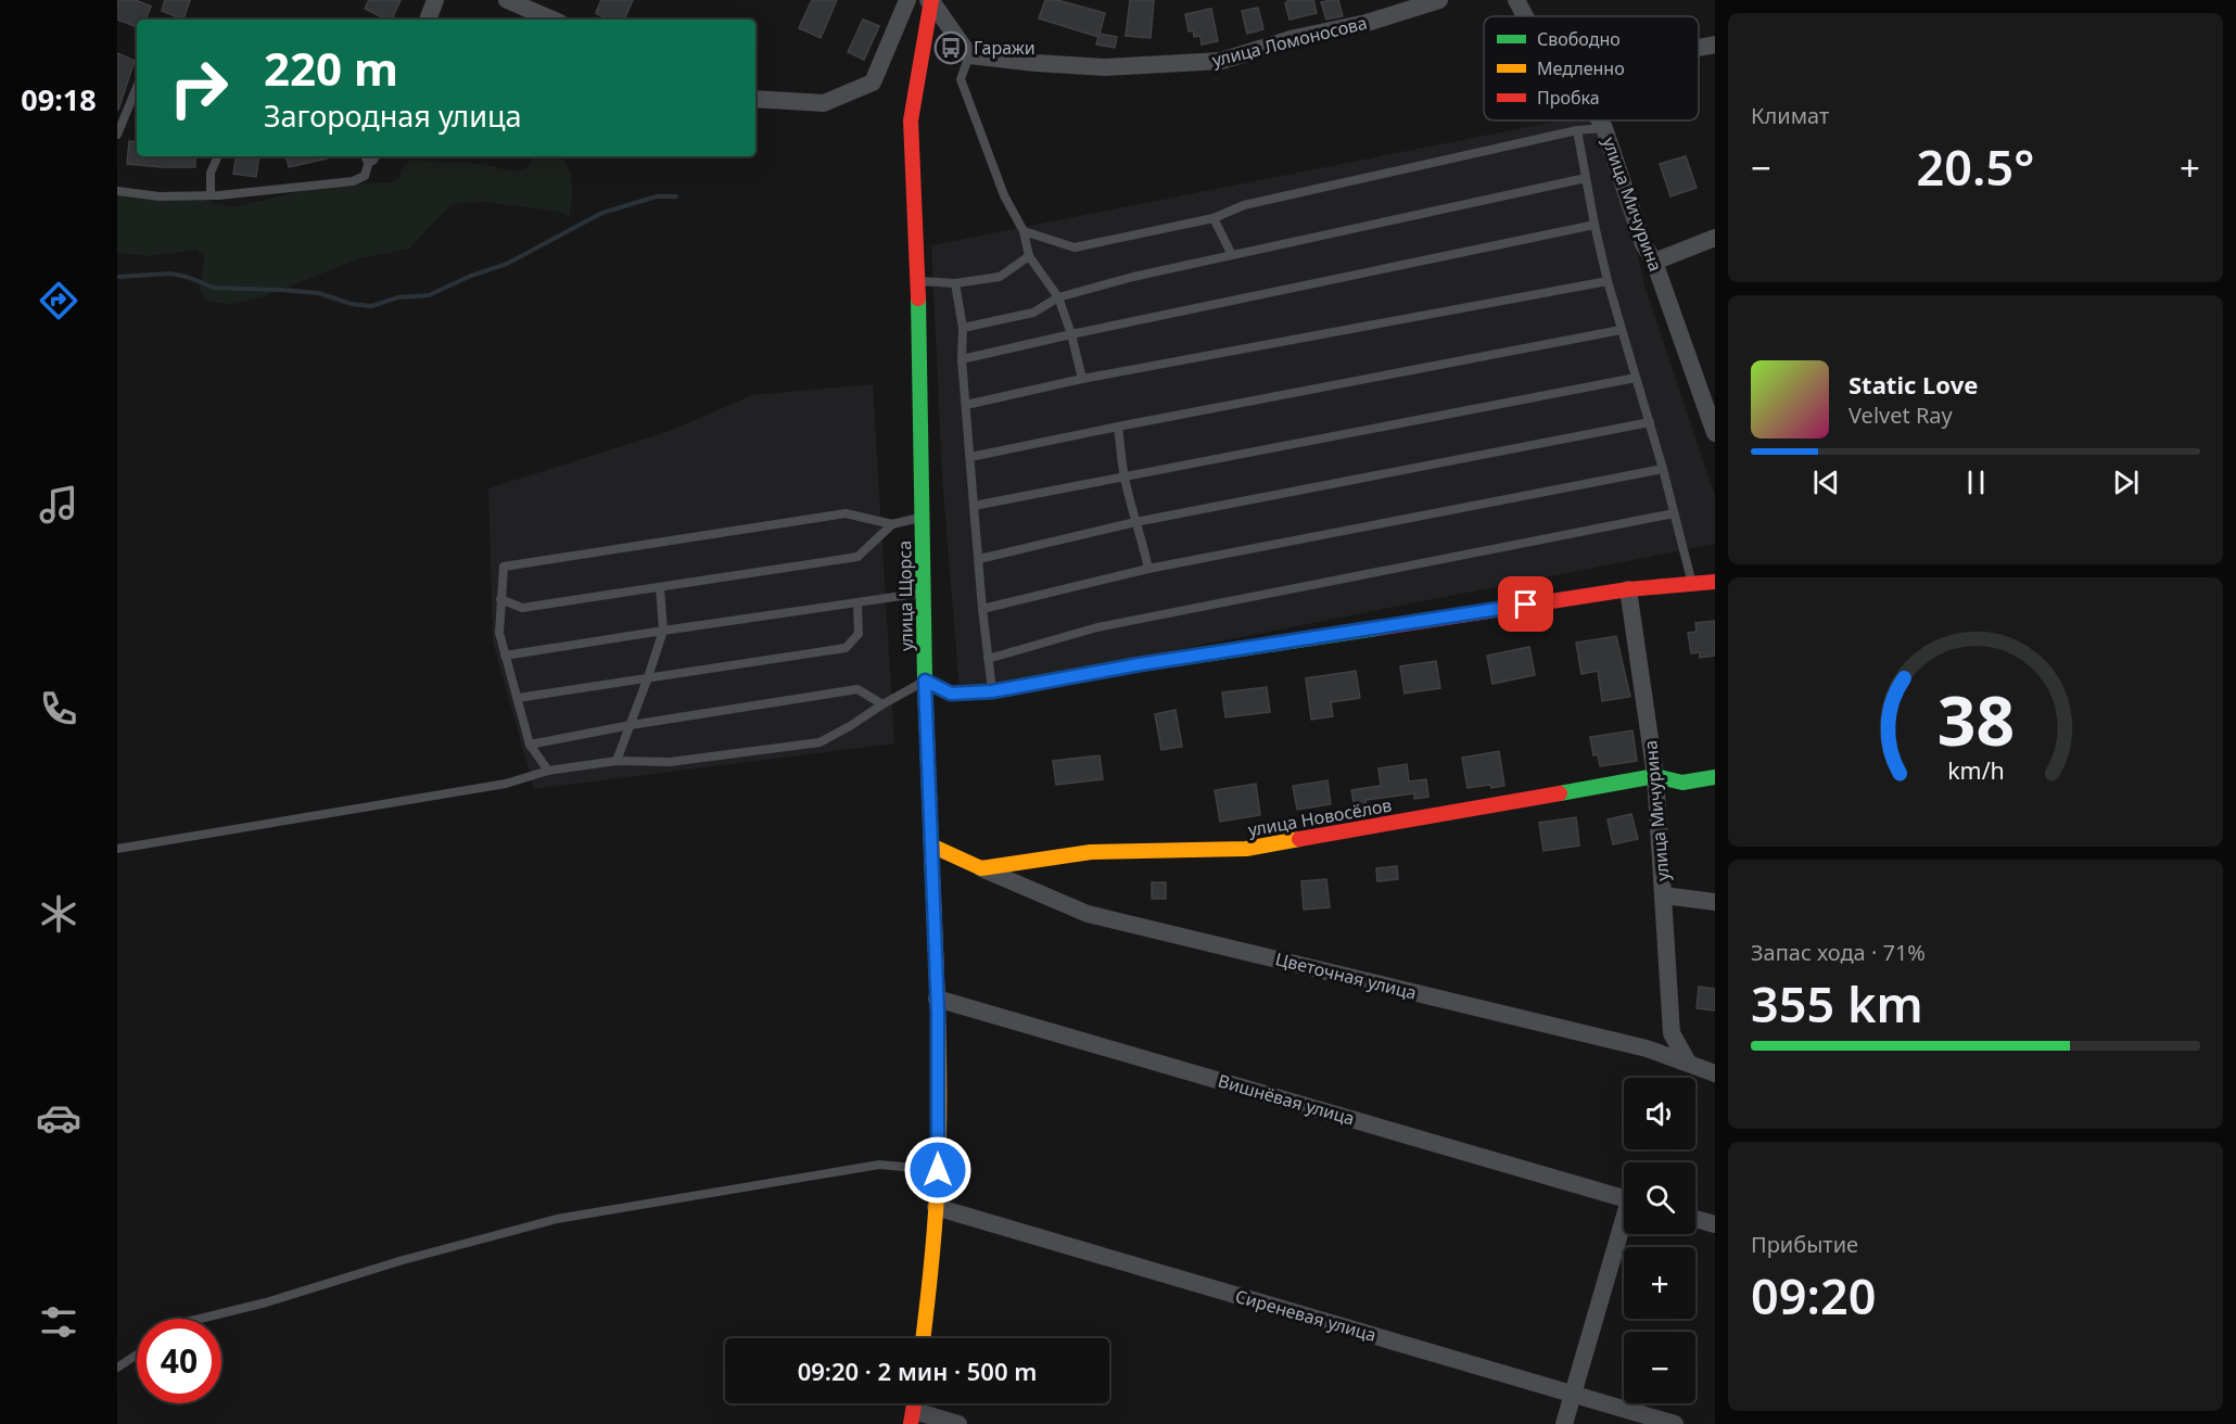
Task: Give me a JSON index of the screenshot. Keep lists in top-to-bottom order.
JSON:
{
  "streets": {
    "street": [
      "улица Ломоносова",
      "улица Мичурина",
      "улица Щорса",
      "улица Новосёлов",
      "Цветочная улица",
      "Вишнёвая улица",
      "Сиреневая улица"
    ]
  },
  "crossings": [
    ["улица Мичурина", "улица Новосёлов"],
    ["улица Мичурина", "Цветочная улица"],
    ["улица Щорса", "Вишнёвая улица"],
    ["улица Щорса", "Сиреневая улица"],
    ["улица Новосёлов", "Цветочная улица"]
  ],
  "places": {
    "bus stop": ["Гаражи"]
  },
  "legend": ["Свободно", "Медленно", "Пробка"],
  "page": {
    "tabs": "09:18",
    "tile": [
      "Климат",
      ["Запас хода · 71%", "355 km"],
      ["Прибытие", "09:20"]
    ],
    "turn": ["220 m", "Загородная улица"],
    "heat": ["−", "20.5°", "+"],
    "song": ["Static Love", "Velvet Ray"],
    "map_buttons": ["+", "−"],
    "limit": "40",
    "trip": "09:20 · 2 мин · 500 m",
    "gauge": ["38", "km/h"]
  }
}
